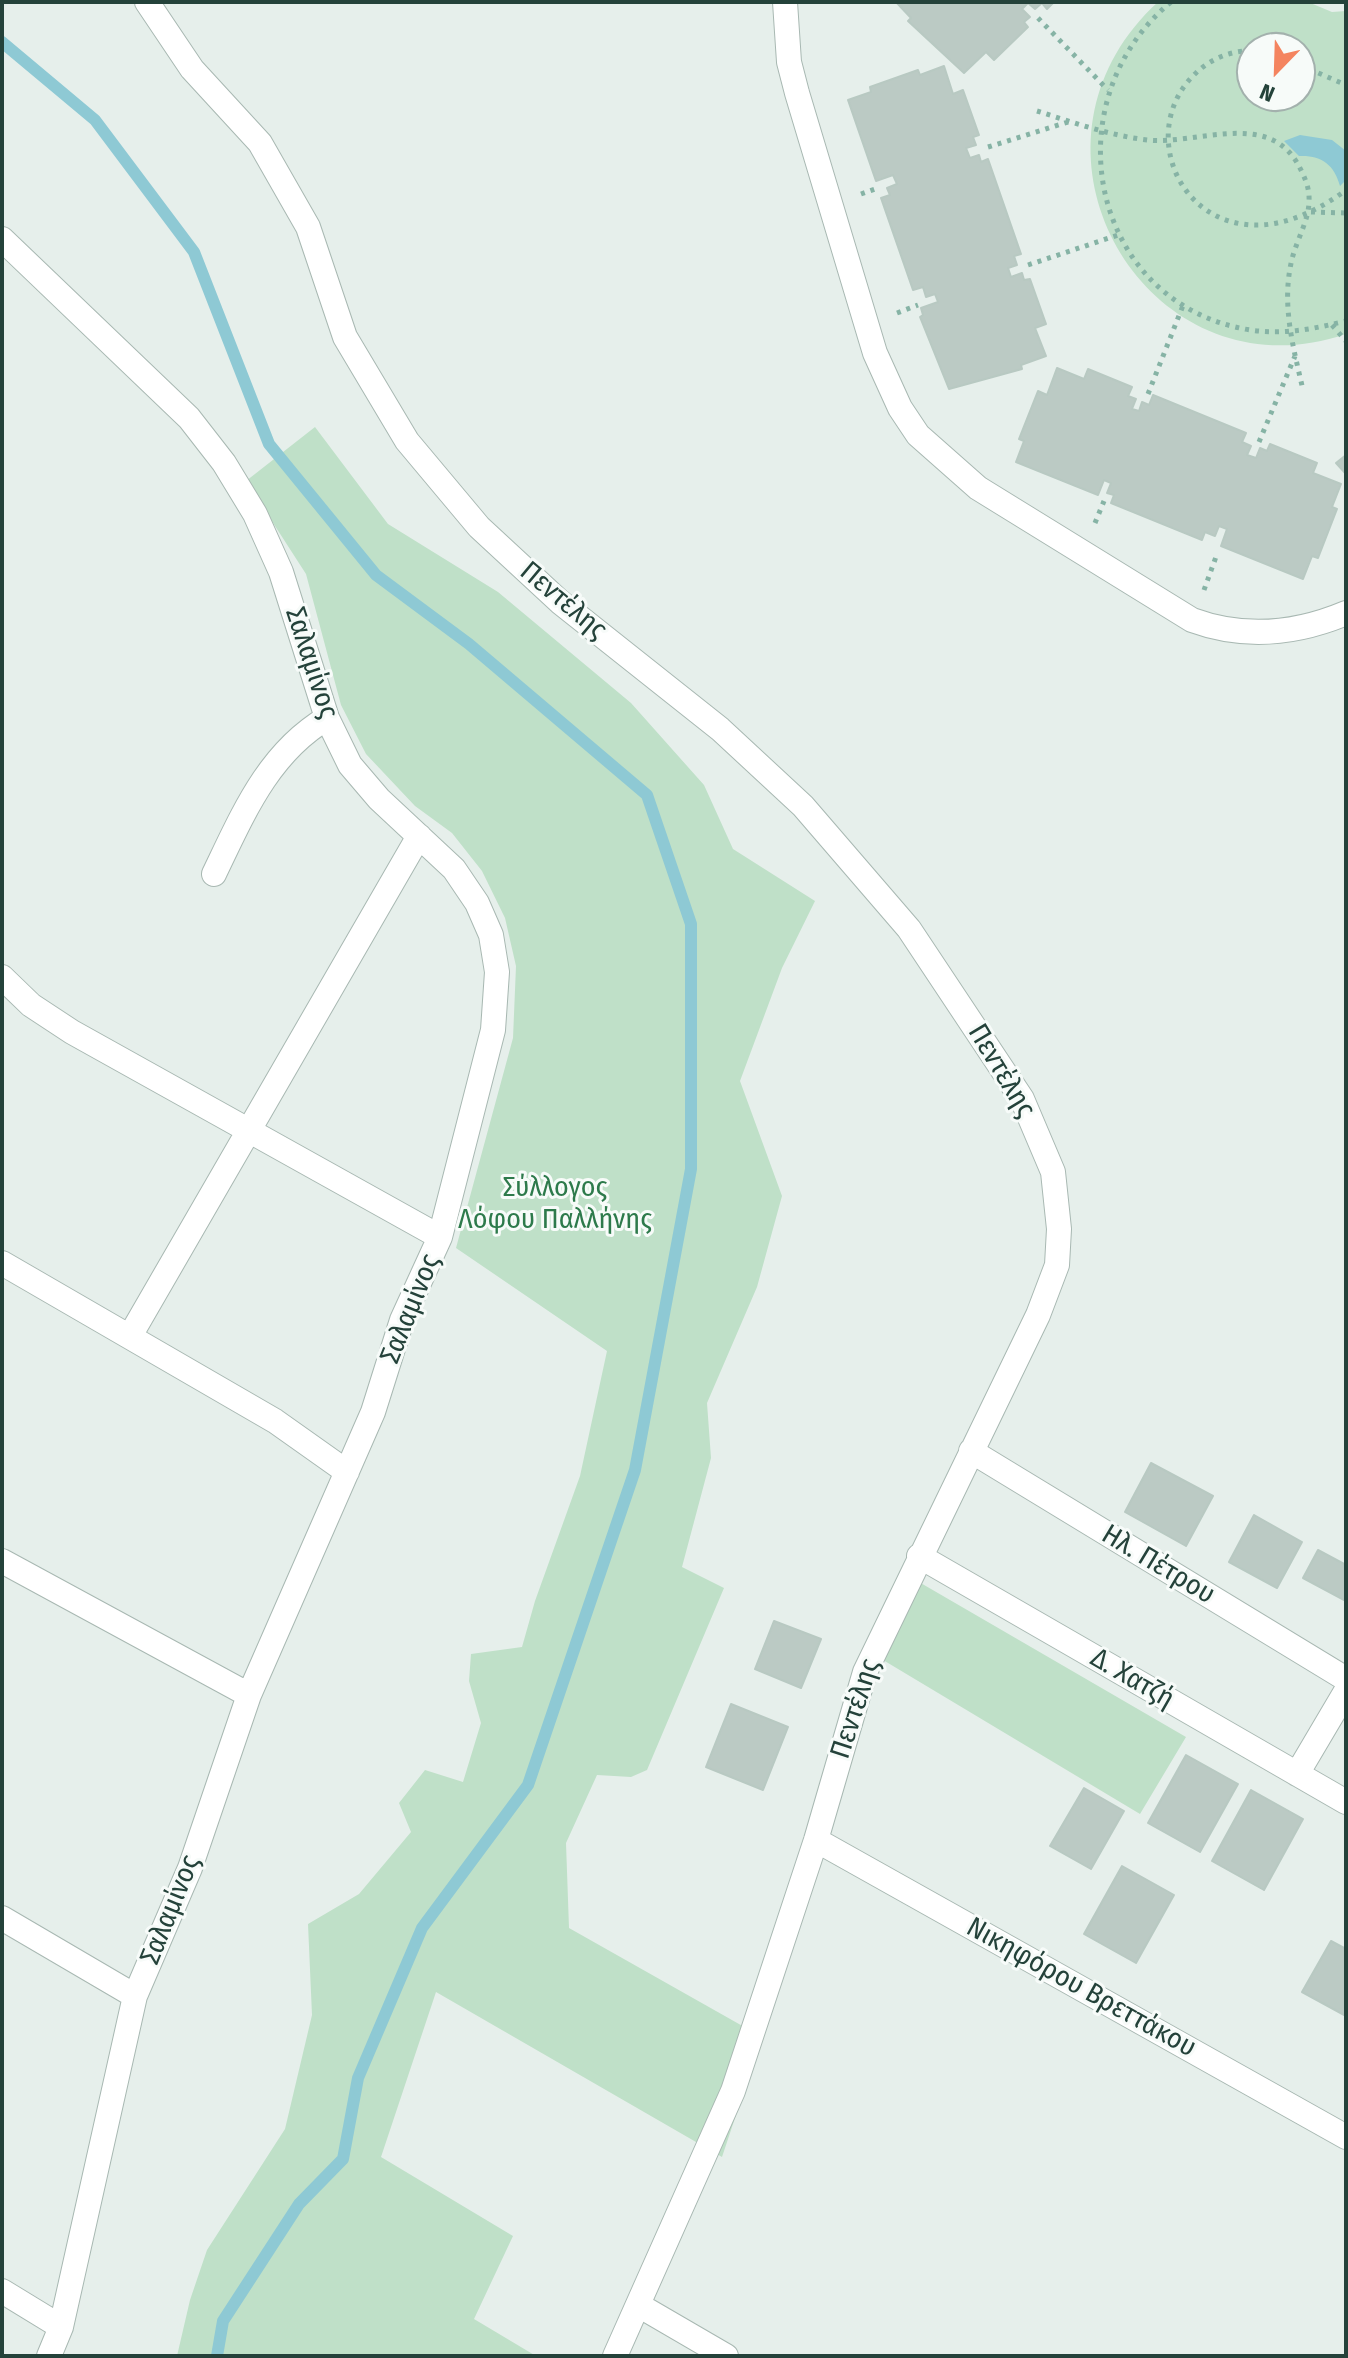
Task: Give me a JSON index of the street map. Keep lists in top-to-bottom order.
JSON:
{
  "streets": {
    "street": [
      "Πεντέλης",
      "Σαλαμίνος",
      "Ηλ. Πέτρου",
      "Δ. Χατζή",
      "Νικηφόρου Βρεττάκου"
    ]
  },
  "crossings": [
    ["Πεντέλης", "Ηλ. Πέτρου"],
    ["Πεντέλης", "Δ. Χατζή"],
    ["Πεντέλης", "Νικηφόρου Βρεττάκου"]
  ],
  "parks": ["Σύλλογος Λόφου Παλλήνης"],
  "north": "bottom left"
}
